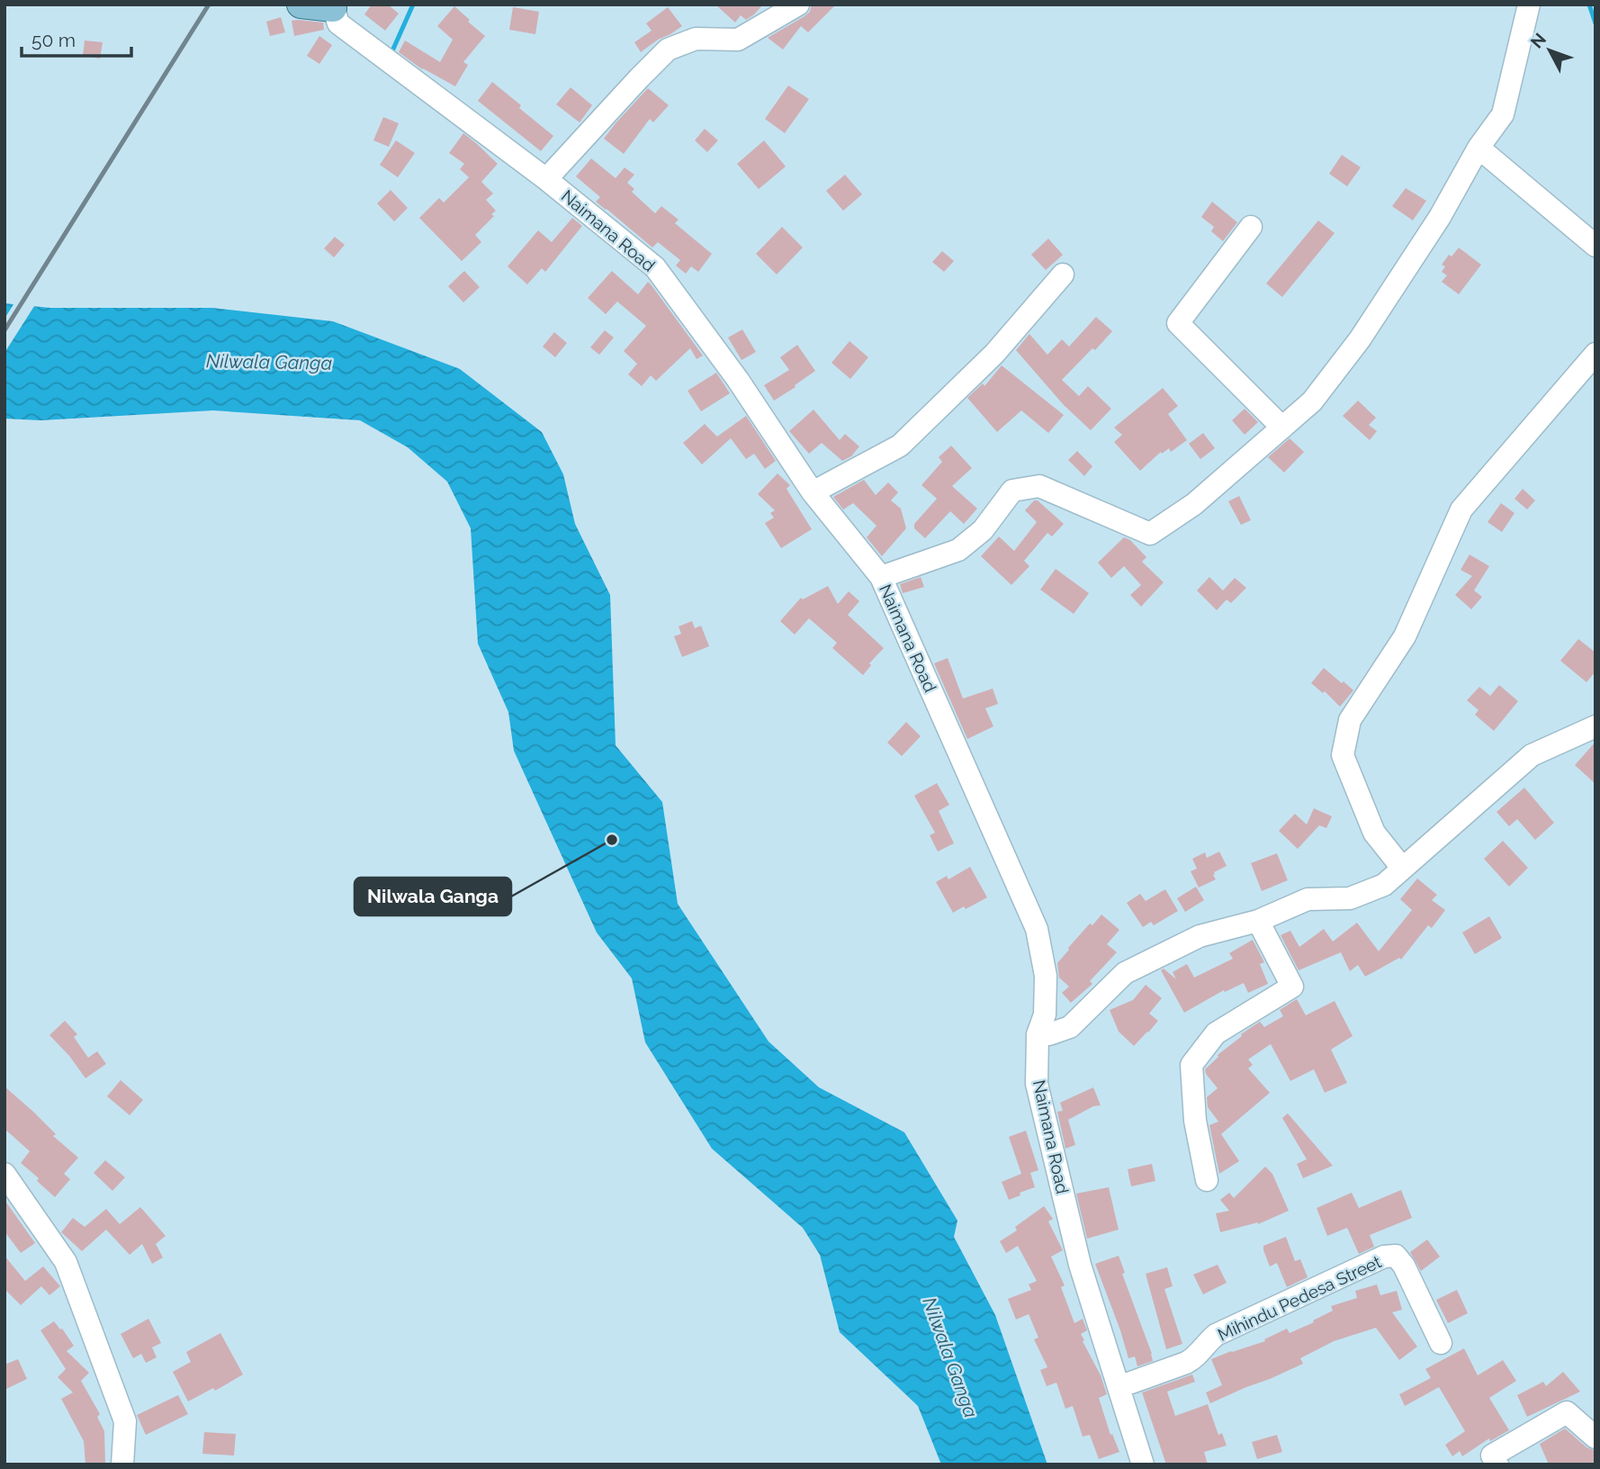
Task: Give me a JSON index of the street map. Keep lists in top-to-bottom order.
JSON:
{
  "streets": {
    "street": ["Naimana Road", "Mihindu Pedesa Street"]
  },
  "crossings": [
    ["Naimana Road", "Mihindu Pedesa Street"]
  ],
  "water": ["Nilwala Ganga"],
  "places": ["Nilwala Ganga"],
  "scale_bar": "50 m",
  "north": "top left"
}
